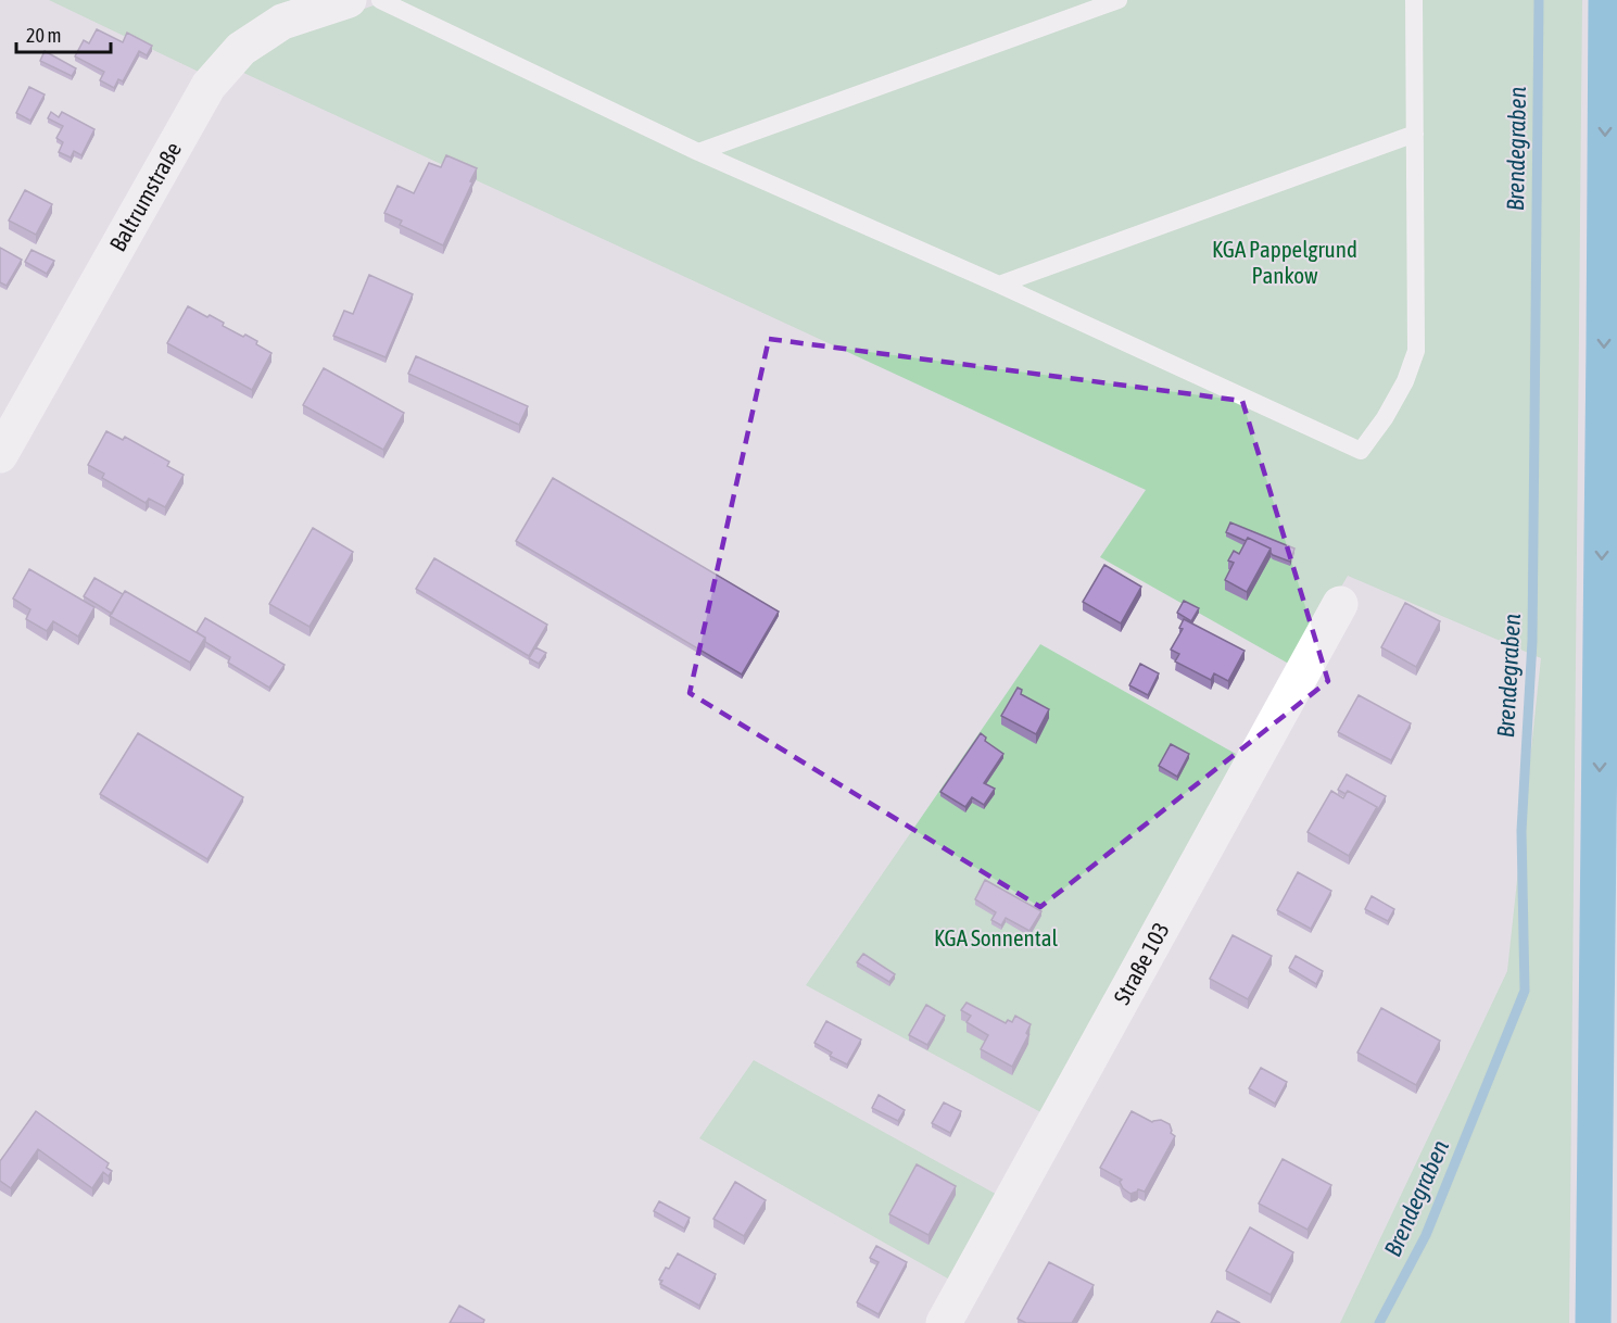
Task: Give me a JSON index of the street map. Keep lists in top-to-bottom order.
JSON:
{
  "streets": {
    "street": ["Baltrumstraße", "Straße 103"]
  },
  "water": ["Brendegraben"],
  "parks": ["KGA Pappelgrund Pankow", "KGA Sonnental"],
  "scale_bar": "20 m"
}
